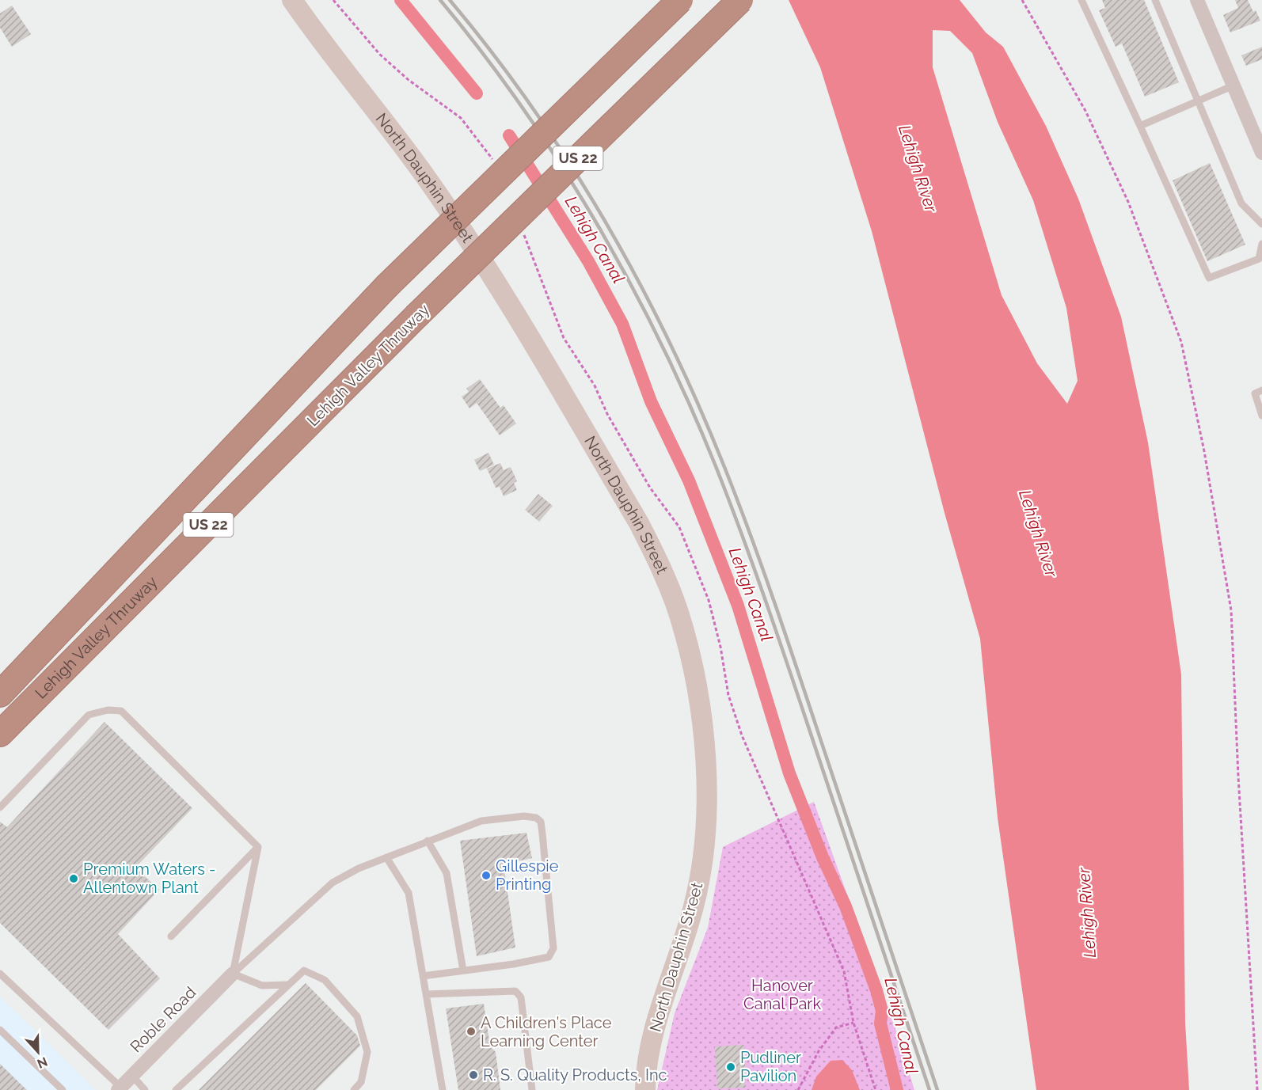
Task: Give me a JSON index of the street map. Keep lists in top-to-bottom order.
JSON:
{
  "streets": {
    "highway": ["US 22", "Lehigh Valley Thruway"],
    "street": ["North Dauphin Street", "Roble Road"]
  },
  "water": ["Lehigh River", "Lehigh Canal"],
  "parks": ["Hanover Canal Park"],
  "places": [
    "Gillespie Printing",
    "Premium Waters - Allentown Plant",
    "A Children's Place Learning Center",
    "Pudliner Pavilion",
    "R. S. Quality Products, Inc"
  ],
  "north": "bottom"
}
